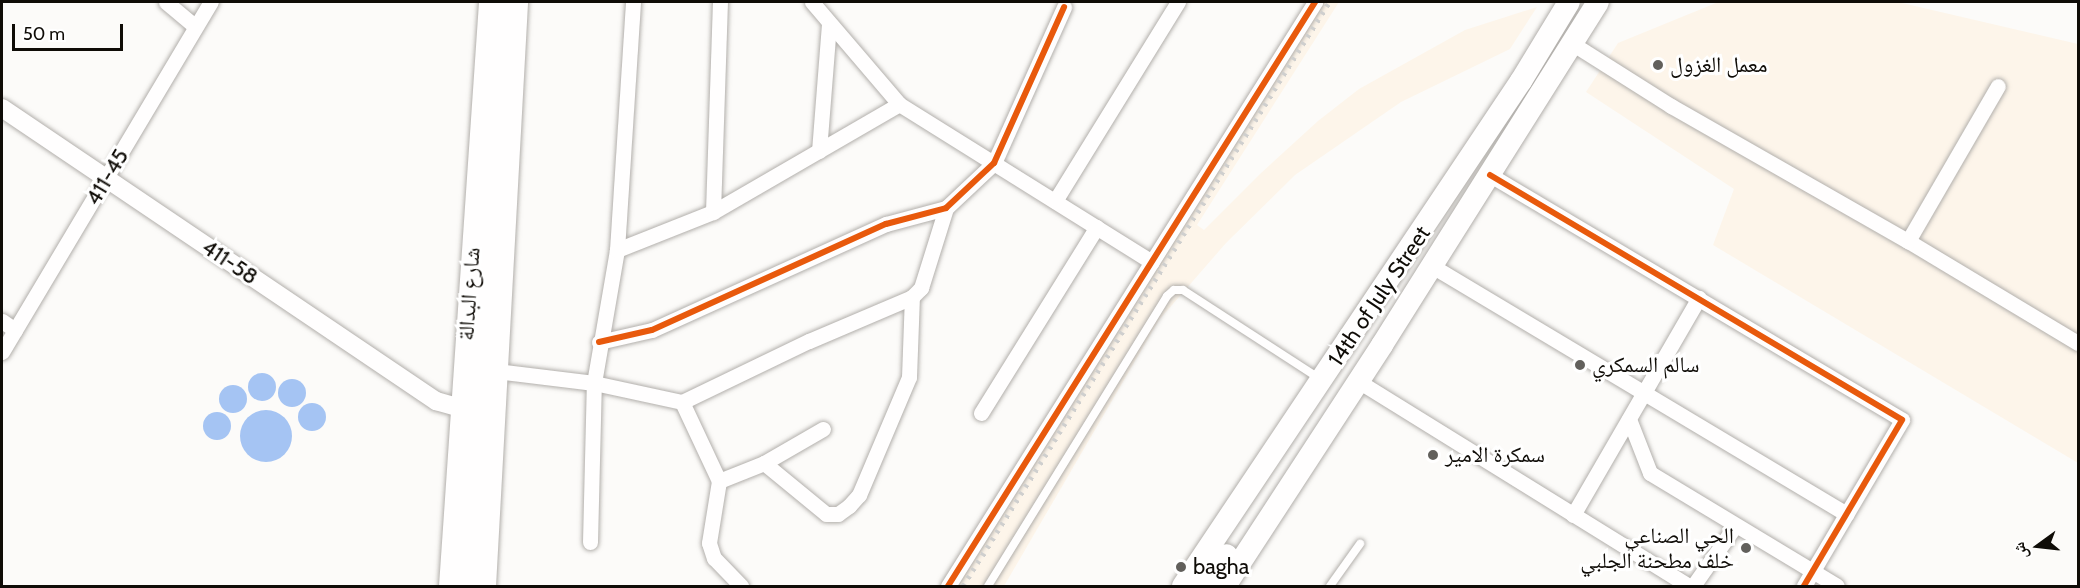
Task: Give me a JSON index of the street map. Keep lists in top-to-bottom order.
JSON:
{
  "streets": {
    "main road": ["شارع البدالة", "14th of July Street"],
    "street": ["411-45", "411-58"]
  },
  "crossings": [
    ["411-45", "411-58"],
    ["411-58", "شارع البدالة"]
  ],
  "places": [
    "معمل الغزول",
    "سالم السمكري",
    "سمكرة الامير",
    "الحي الصناعي خلف مطحنة الجلبي",
    "bagha"
  ],
  "scale_bar": "50 m",
  "north": "left"
}
